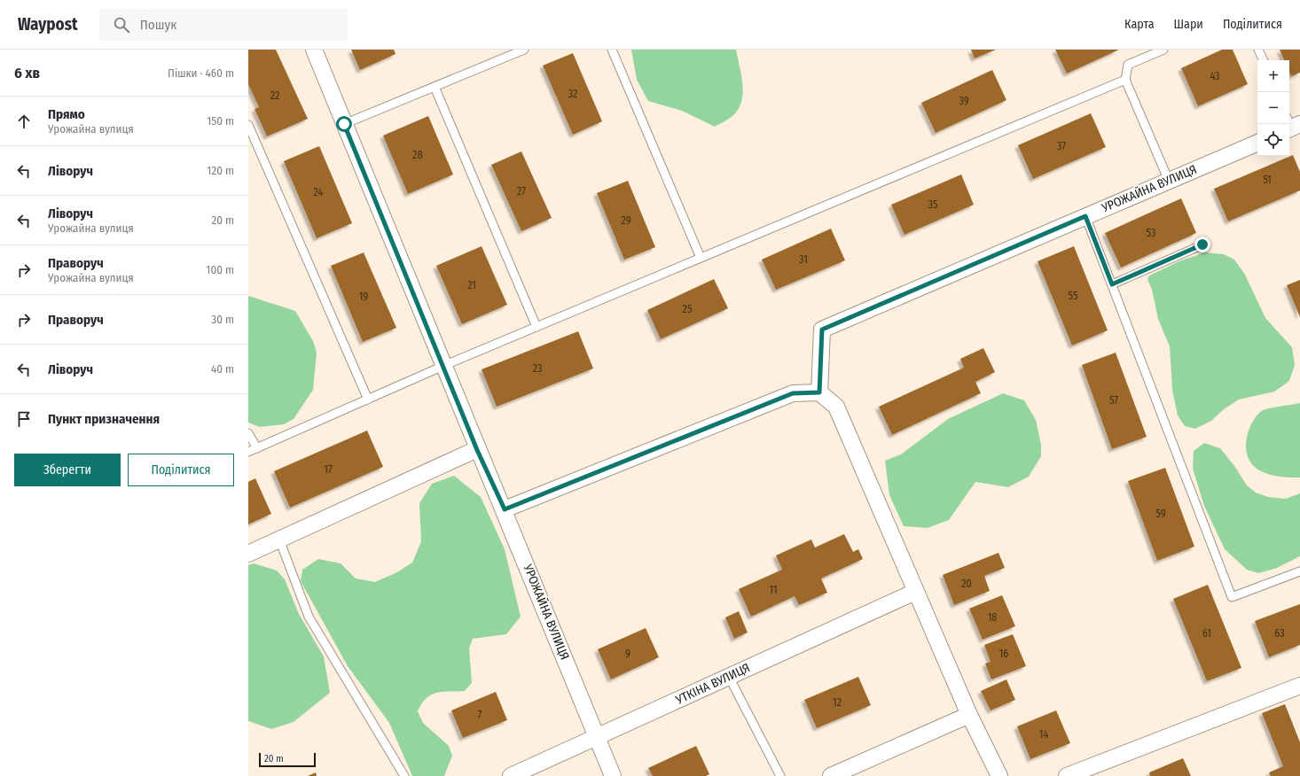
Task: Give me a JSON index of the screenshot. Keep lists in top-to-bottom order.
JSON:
{
  "streets": {
    "street": ["УРОЖАЙНА ВУЛИЦЯ", "УТКIНА ВУЛИЦЯ"]
  },
  "crossings": [
    ["УРОЖАЙНА ВУЛИЦЯ", "УТКIНА ВУЛИЦЯ"]
  ],
  "house_numbers": [
    "43",
    "32",
    "22",
    "39",
    "37",
    "28",
    "51",
    "27",
    "24",
    "35",
    "29",
    "53",
    "31",
    "21",
    "55",
    "19",
    "25",
    "23",
    "57",
    "17",
    "59",
    "20",
    "11",
    "18",
    "61",
    "63",
    "9",
    "16",
    "12",
    "7",
    "14"
  ],
  "scale_bar": "20 m",
  "page": {
    "header": "Waypost",
    "search": "Пошук",
    "nav": ["Карта", "Шари", "Поділитися"],
    "heading": ["6 хв", "Пішки · 460 m"],
    "map_buttons": ["+", "−"],
    "list": [
      ["Прямо", "Урожайна вулиця", "150 m"],
      ["Ліворуч", "120 m"],
      ["Ліворуч", "Урожайна вулиця", "20 m"],
      ["Праворуч", "Урожайна вулиця", "100 m"],
      ["Праворуч", "30 m"],
      ["Ліворуч", "40 m"],
      "Пункт призначення"
    ],
    "buttons": ["Зберегти", "Поділитися"],
    "scale": "20 m"
  }
}
